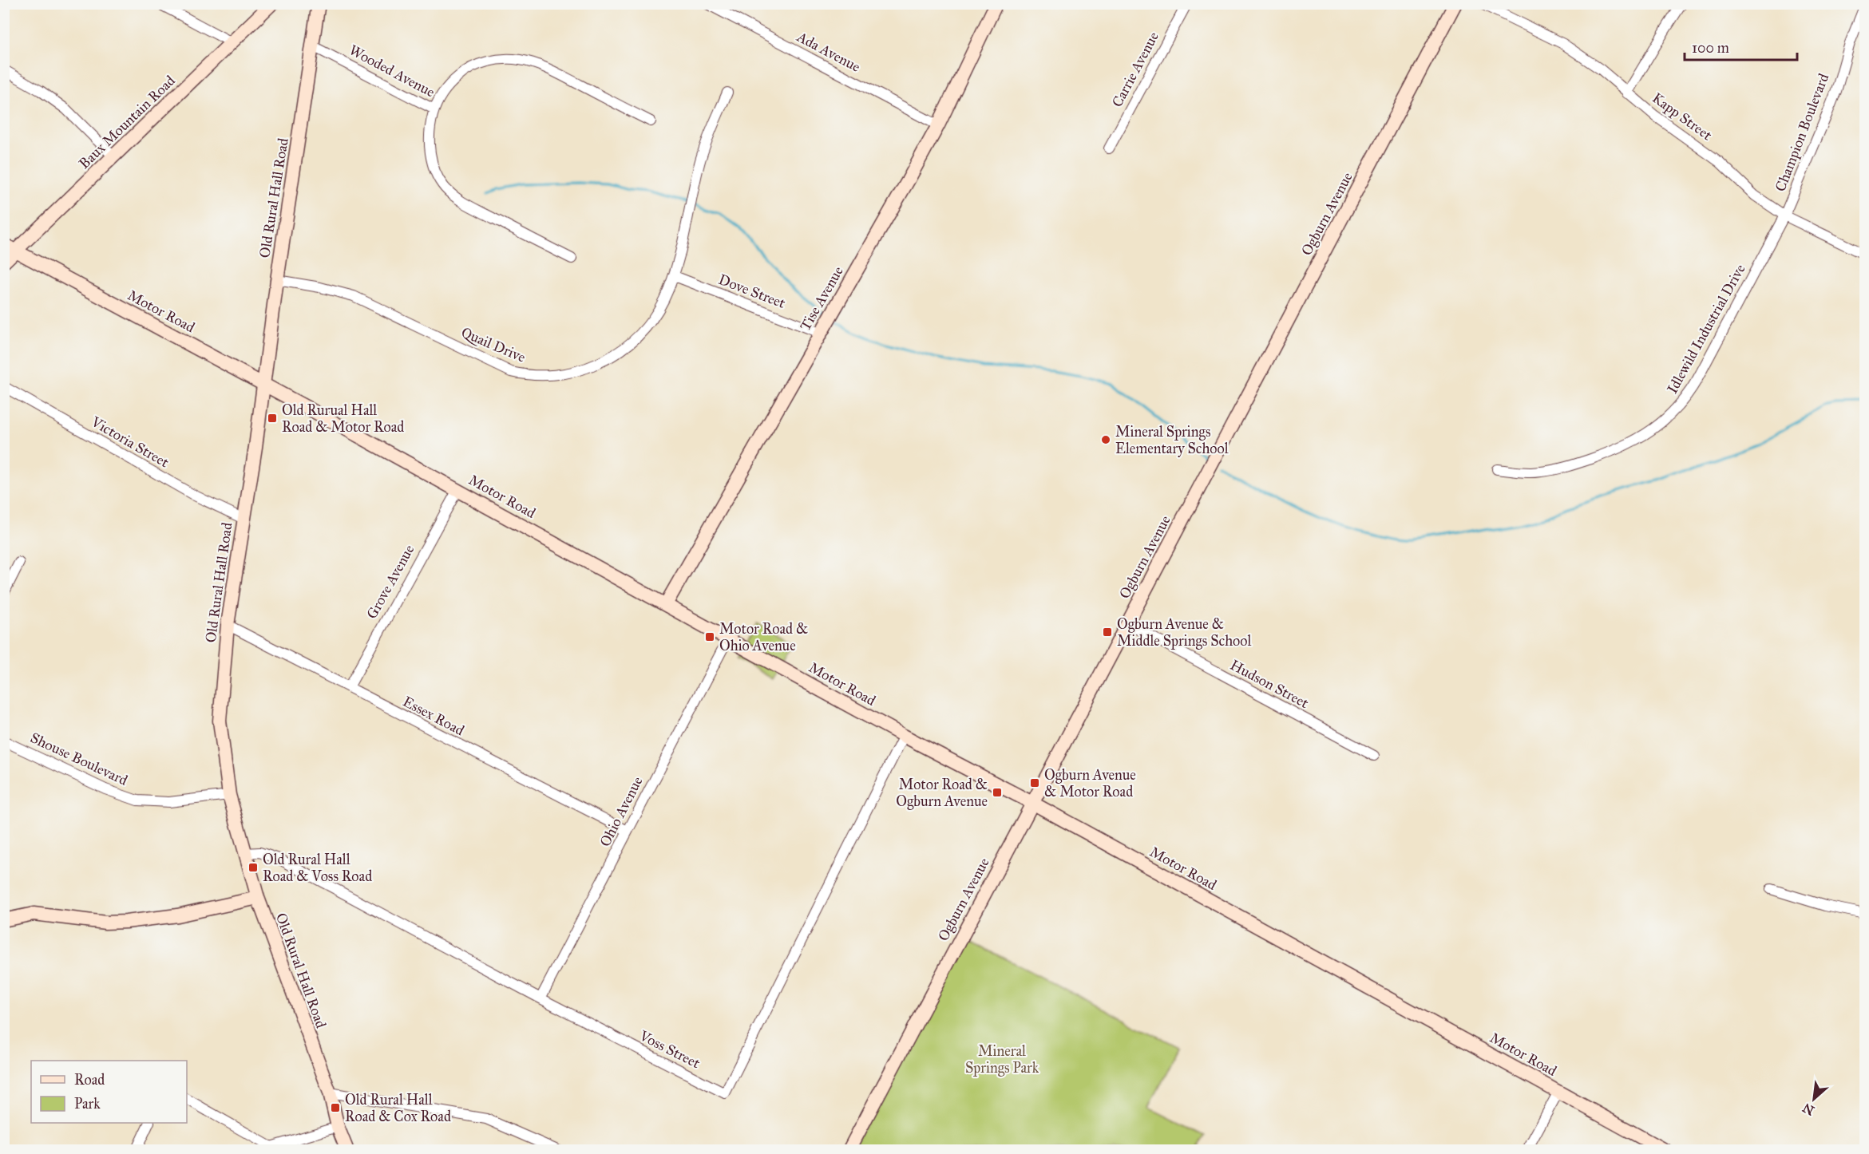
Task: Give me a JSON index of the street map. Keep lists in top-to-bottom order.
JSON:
{
  "streets": {
    "street": [
      "Ada Avenue",
      "Carrie Avenue",
      "Wooded Avenue",
      "Kapp Street",
      "Baux Mountain Road",
      "Champion Boulevard",
      "Old Rural Hall Road",
      "Ogburn Avenue",
      "Dove Street",
      "Tise Avenue",
      "Motor Road",
      "Idlewild Industrial Drive",
      "Quail Drive",
      "Victoria Street",
      "Grove Avenue",
      "Hudson Street",
      "Essex Road",
      "Shouse Boulevard",
      "Ohio Avenue",
      "Voss Street"
    ]
  },
  "crossings": [
    ["Ada Avenue", "Tise Avenue"],
    ["Wooded Avenue", "Old Rural Hall Road"],
    ["Kapp Street", "Champion Boulevard"],
    ["Kapp Street", "Idlewild Industrial Drive"],
    ["Baux Mountain Road", "Motor Road"],
    ["Champion Boulevard", "Idlewild Industrial Drive"],
    ["Old Rural Hall Road", "Motor Road"],
    ["Old Rural Hall Road", "Quail Drive"],
    ["Old Rural Hall Road", "Victoria Street"],
    ["Old Rural Hall Road", "Essex Road"],
    ["Old Rural Hall Road", "Shouse Boulevard"],
    ["Old Rural Hall Road", "Voss Street"],
    ["Ogburn Avenue", "Motor Road"],
    ["Ogburn Avenue", "Hudson Street"],
    ["Dove Street", "Tise Avenue"],
    ["Dove Street", "Quail Drive"],
    ["Tise Avenue", "Motor Road"],
    ["Motor Road", "Grove Avenue"],
    ["Motor Road", "Ohio Avenue"],
    ["Motor Road", "Voss Street"],
    ["Grove Avenue", "Essex Road"],
    ["Essex Road", "Ohio Avenue"],
    ["Ohio Avenue", "Voss Street"]
  ],
  "parks": ["Mineral Springs Park"],
  "places": {
    "transit": [
      "Old Rurual Hall Road & Motor Road",
      "Ogburn Avenue & Middle Springs School",
      "Motor Road & Ohio Avenue",
      "Ogburn Avenue & Motor Road",
      "Motor Road & Ogburn Avenue",
      "Old Rural Hall Road & Voss Road",
      "Old Rural Hall Road & Cox Road"
    ],
    "other": ["Mineral Springs Elementary School"]
  },
  "legend": ["Road", "Park"],
  "scale_bar": "100 m",
  "north": "bottom left"
}
